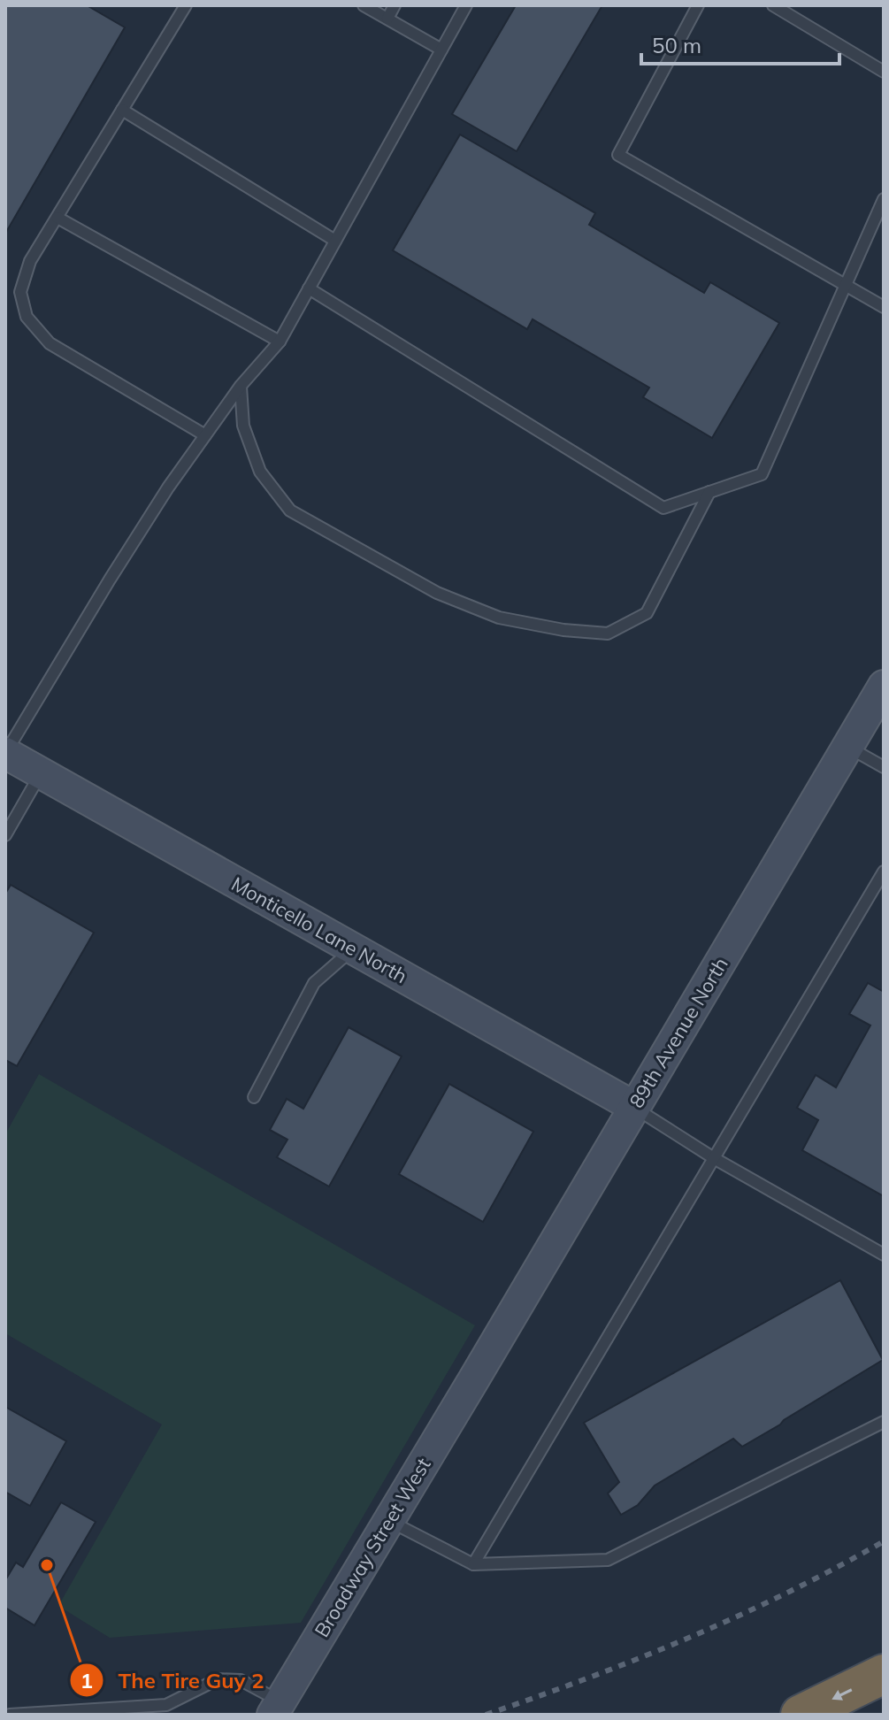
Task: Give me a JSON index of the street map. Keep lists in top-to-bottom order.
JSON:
{
  "streets": {
    "street": ["Monticello Lane North", "89th Avenue North", "Broadway Street West"]
  },
  "crossings": [
    ["Monticello Lane North", "89th Avenue North"],
    ["89th Avenue North", "Broadway Street West"]
  ],
  "places": ["The Tire Guy 2"],
  "scale_bar": "50 m"
}
